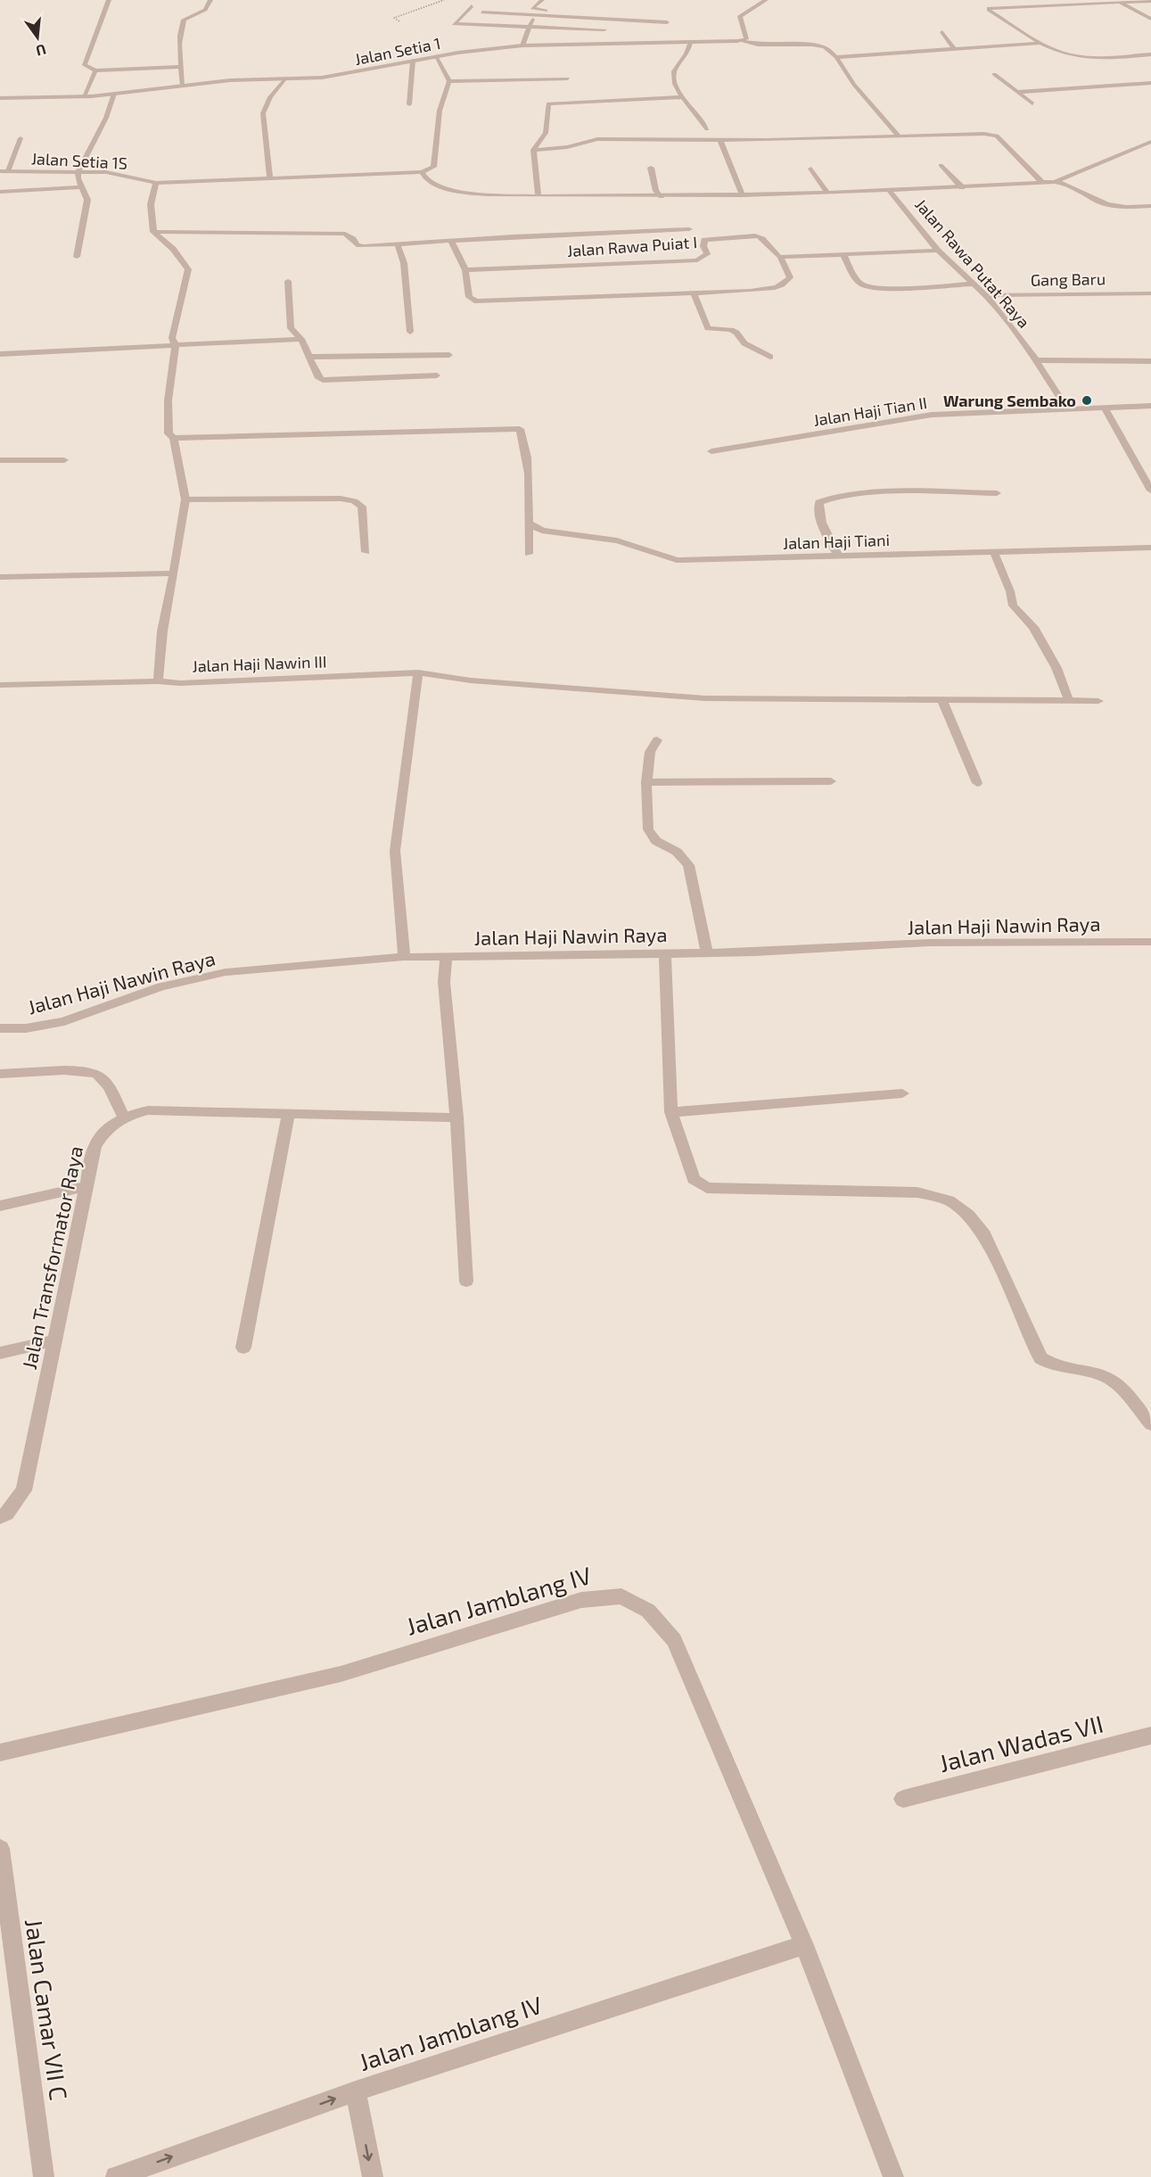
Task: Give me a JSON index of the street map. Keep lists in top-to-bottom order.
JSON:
{
  "streets": {
    "street": [
      "Jalan Setia 1",
      "Jalan Setia 1S",
      "Jalan Rawa Puiat I",
      "Jalan Rawa Putat Raya",
      "Gang Baru",
      "Jalan Haji Tian II",
      "Jalan Haji Tiani",
      "Jalan Haji Nawin III",
      "Jalan Haji Nawin Raya",
      "Jalan Transformator Raya",
      "Jalan Jamblang IV",
      "Jalan Wadas VII",
      "Jalan Camar VII C"
    ]
  },
  "crossings": [
    ["Jalan Rawa Putat Raya", "Gang Baru"],
    ["Jalan Rawa Putat Raya", "Jalan Haji Tian II"]
  ],
  "places": ["Warung Sembako"],
  "north": "bottom"
}
